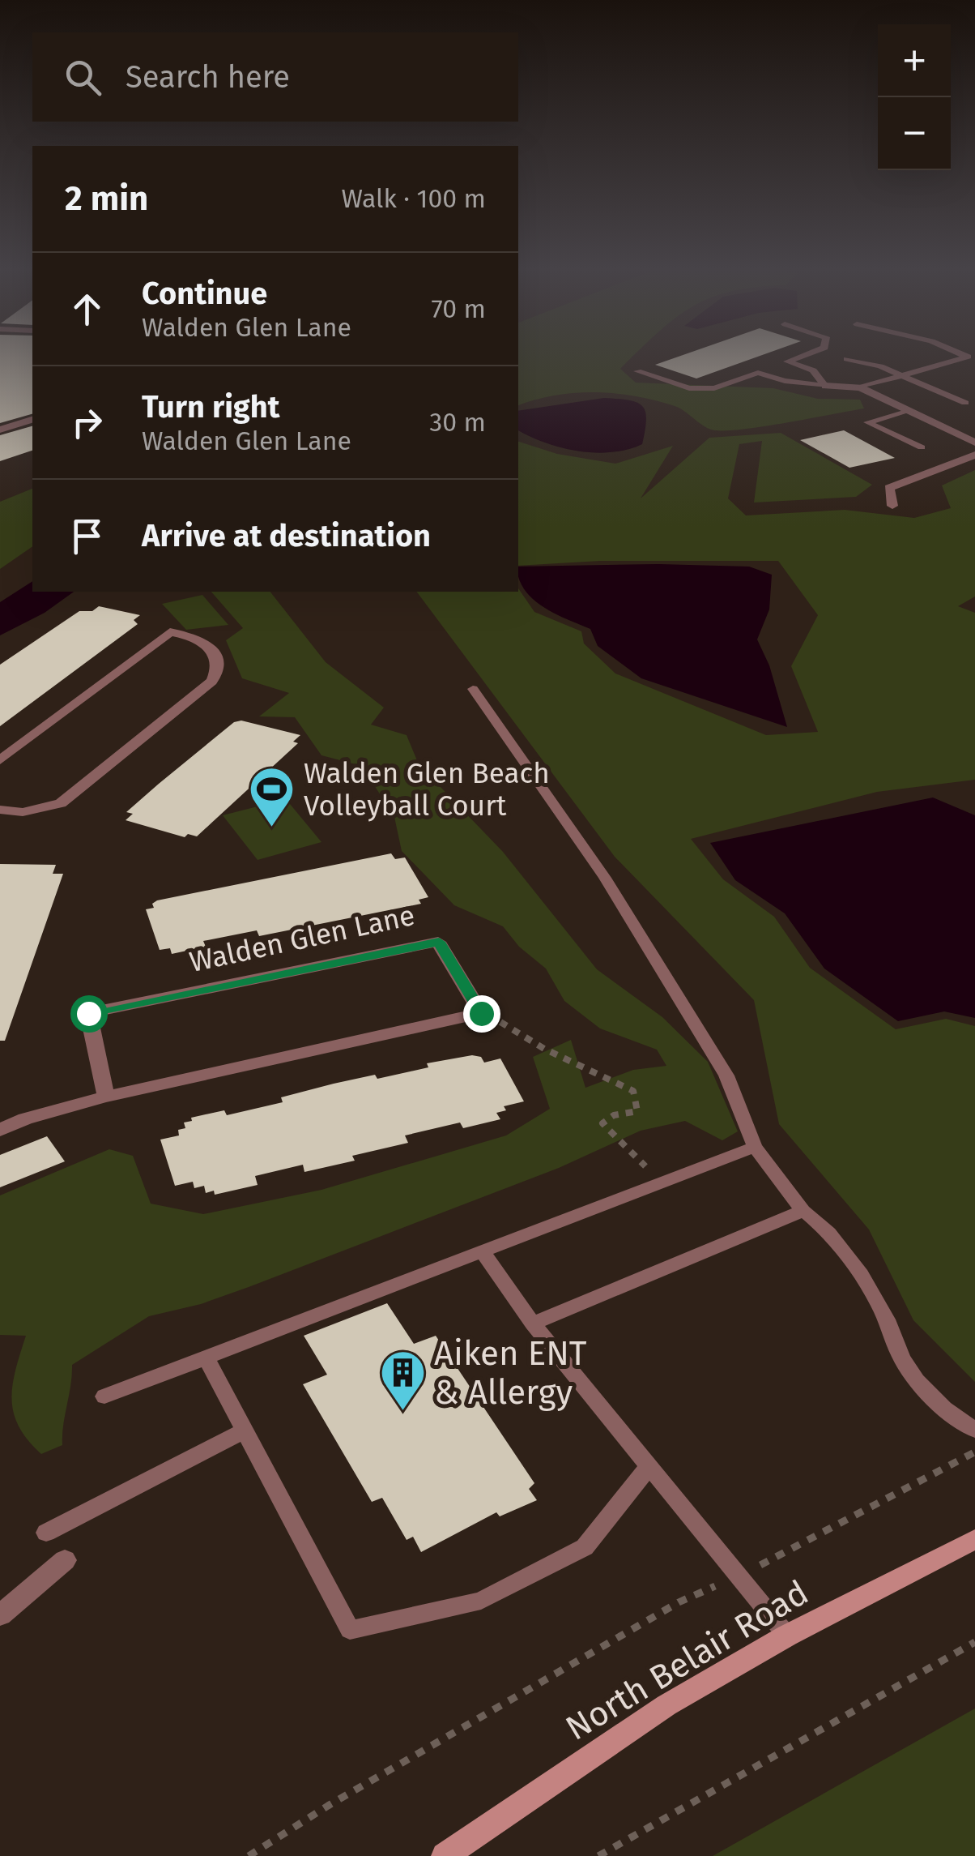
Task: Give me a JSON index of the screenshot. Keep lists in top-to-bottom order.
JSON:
{
  "streets": {
    "main road": ["North Belair Road"],
    "street": ["Walden Glen Lane"]
  },
  "places": {
    "sports": ["Walden Glen Beach Volleyball Court"],
    "building": ["Aiken ENT & Allergy"]
  },
  "page": {
    "map_buttons": ["+", "−"],
    "search": "Search here",
    "heading": ["2 min", "Walk · 100 m"],
    "list": [
      ["Continue", "Walden Glen Lane", "70 m"],
      ["Turn right", "Walden Glen Lane", "30 m"],
      "Arrive at destination"
    ]
  }
}
